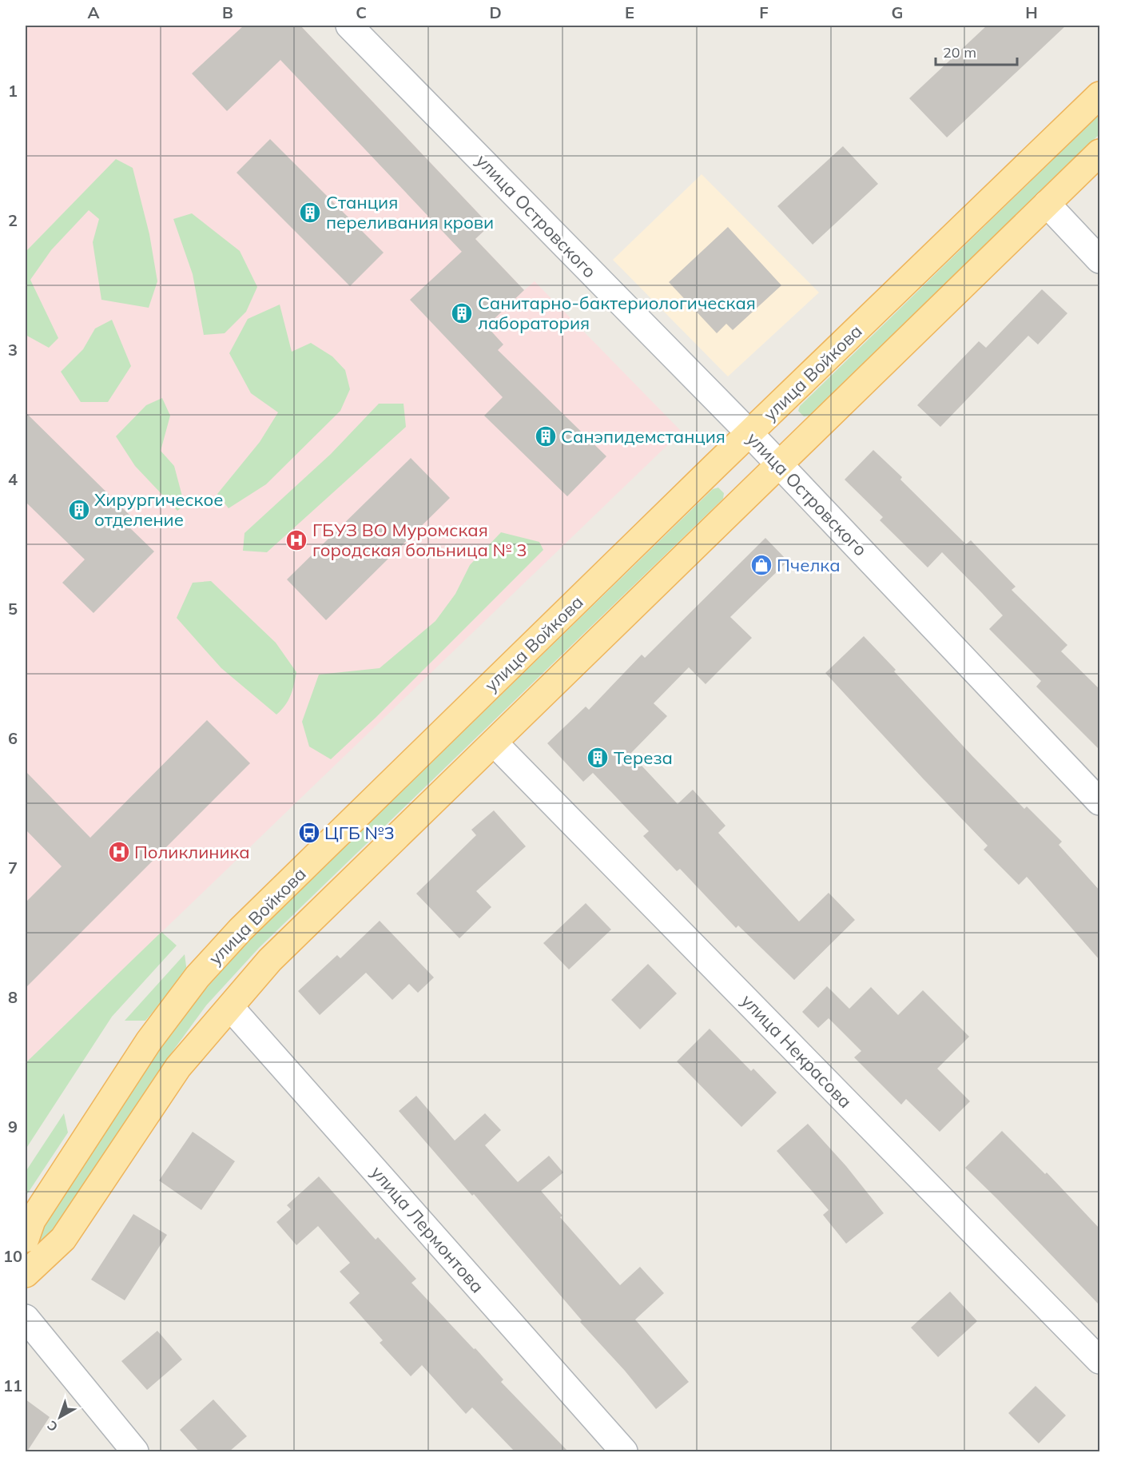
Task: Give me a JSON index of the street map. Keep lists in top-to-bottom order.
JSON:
{
  "streets": {
    "main road": ["улица Войкова"],
    "street": ["улица Островского", "улица Некрасова", "улица Лермонтова"]
  },
  "crossings": [
    ["улица Островского", "улица Войкова"]
  ],
  "places": {
    "building": [
      "Станция переливания крови",
      "Санитарно-бактериологическая лаборатория",
      "Cанэпидемстанция",
      "Хирургическое отделение",
      "Тереза"
    ],
    "hospital": ["ГБУЗ ВО Муромская городская больница № 3", "Поликлиника"],
    "shop": ["Пчелка"],
    "bus stop": ["ЦГБ №3"]
  },
  "scale_bar": "20 m",
  "north": "bottom left",
  "grid": {
    "columns": [
      "A",
      "B",
      "C",
      "D",
      "E",
      "F",
      "G",
      "H"
    ],
    "rows": [
      "1",
      "2",
      "3",
      "4",
      "5",
      "6",
      "7",
      "8",
      "9",
      "10",
      "11"
    ]
  }
}
